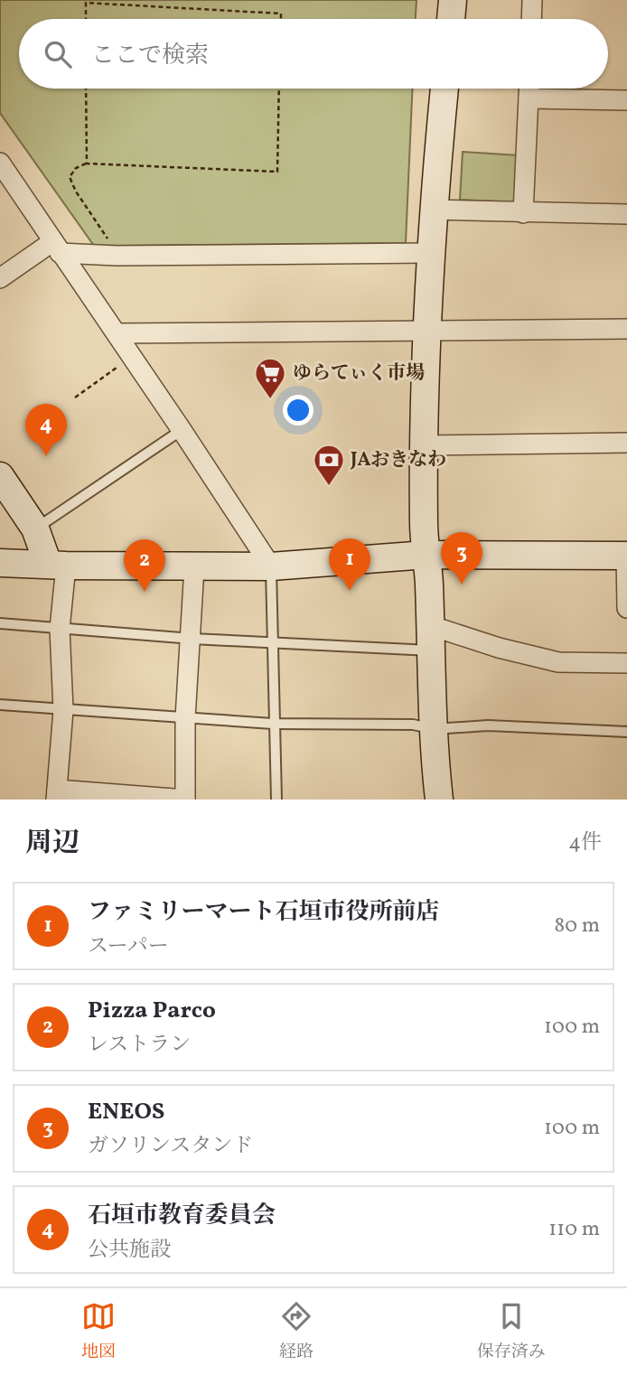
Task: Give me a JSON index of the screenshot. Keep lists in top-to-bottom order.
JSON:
{
  "places": {
    "supermarket": ["ゆらてぃく市場"],
    "bank": ["JAおきなわ"]
  },
  "page": {
    "search": "ここで検索",
    "pins": [
      "4",
      "3",
      "1",
      "2"
    ],
    "heading": ["周辺", "4件"],
    "list": [
      {
        "mark": "1",
        "name": "ファミリーマート石垣市役所前店",
        "note": "スーパー",
        "value": "80 m"
      },
      {
        "mark": "2",
        "name": "Pizza Parco",
        "note": "レストラン",
        "value": "100 m"
      },
      {
        "mark": "3",
        "name": "ENEOS",
        "note": "ガソリンスタンド",
        "value": "100 m"
      },
      {
        "mark": "4",
        "name": "石垣市教育委員会",
        "note": "公共施設",
        "value": "110 m"
      }
    ],
    "nav": ["地図", "経路", "保存済み"]
  }
}
